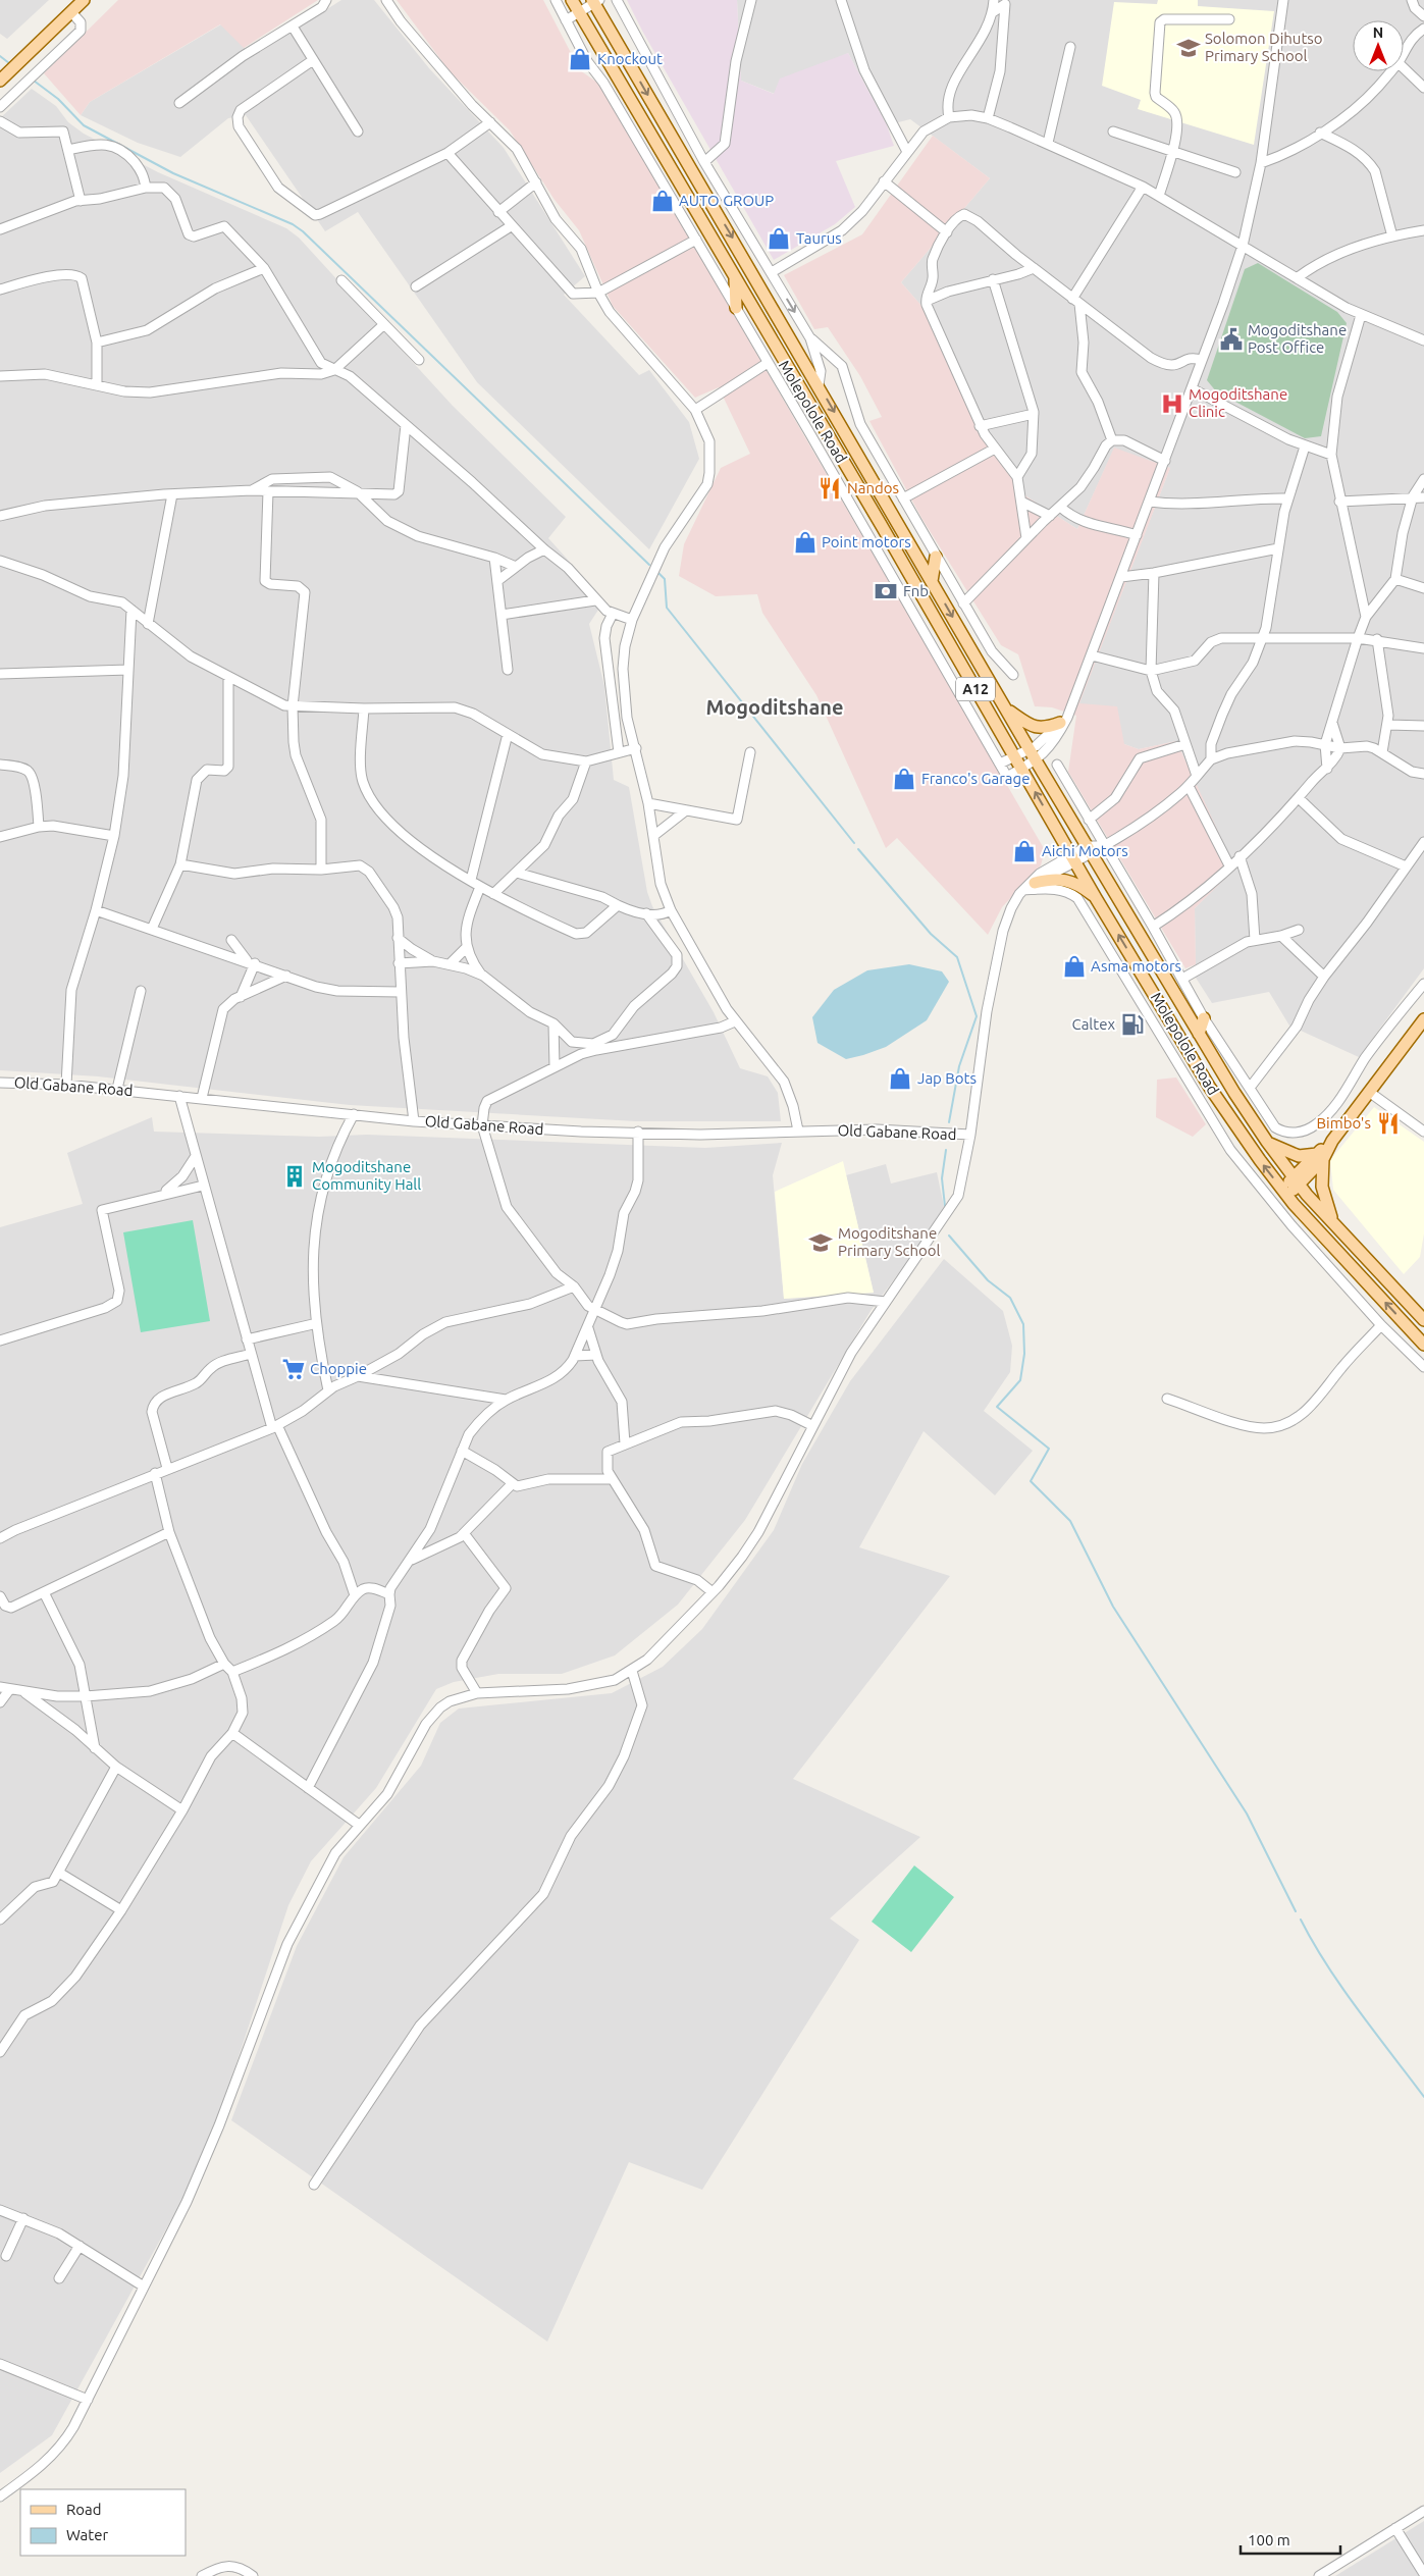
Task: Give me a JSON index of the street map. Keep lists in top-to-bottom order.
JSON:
{
  "streets": {
    "main road": ["Molepolole Road", "A12"],
    "street": ["Old Gabane Road"]
  },
  "districts": ["Mogoditshane"],
  "places": {
    "school or university": ["Solomon Dihutso Primary School", "Mogoditshane Primary School"],
    "shop": [
      "Knockout",
      "AUTO GROUP",
      "Taurus",
      "Point motors",
      "Franco's Garage",
      "Aichi Motors",
      "Asma motors",
      "Jap Bots"
    ],
    "public building": ["Mogoditshane Post Office"],
    "hospital": ["Mogoditshane Clinic"],
    "restaurant": ["Nandos", "Bimbo's"],
    "bank": ["Fnb"],
    "fuel station": ["Caltex"],
    "building": ["Mogoditshane Community Hall"],
    "supermarket": ["Choppie"]
  },
  "legend": ["Road", "Water"],
  "scale_bar": "100 m",
  "north": "top"
}
